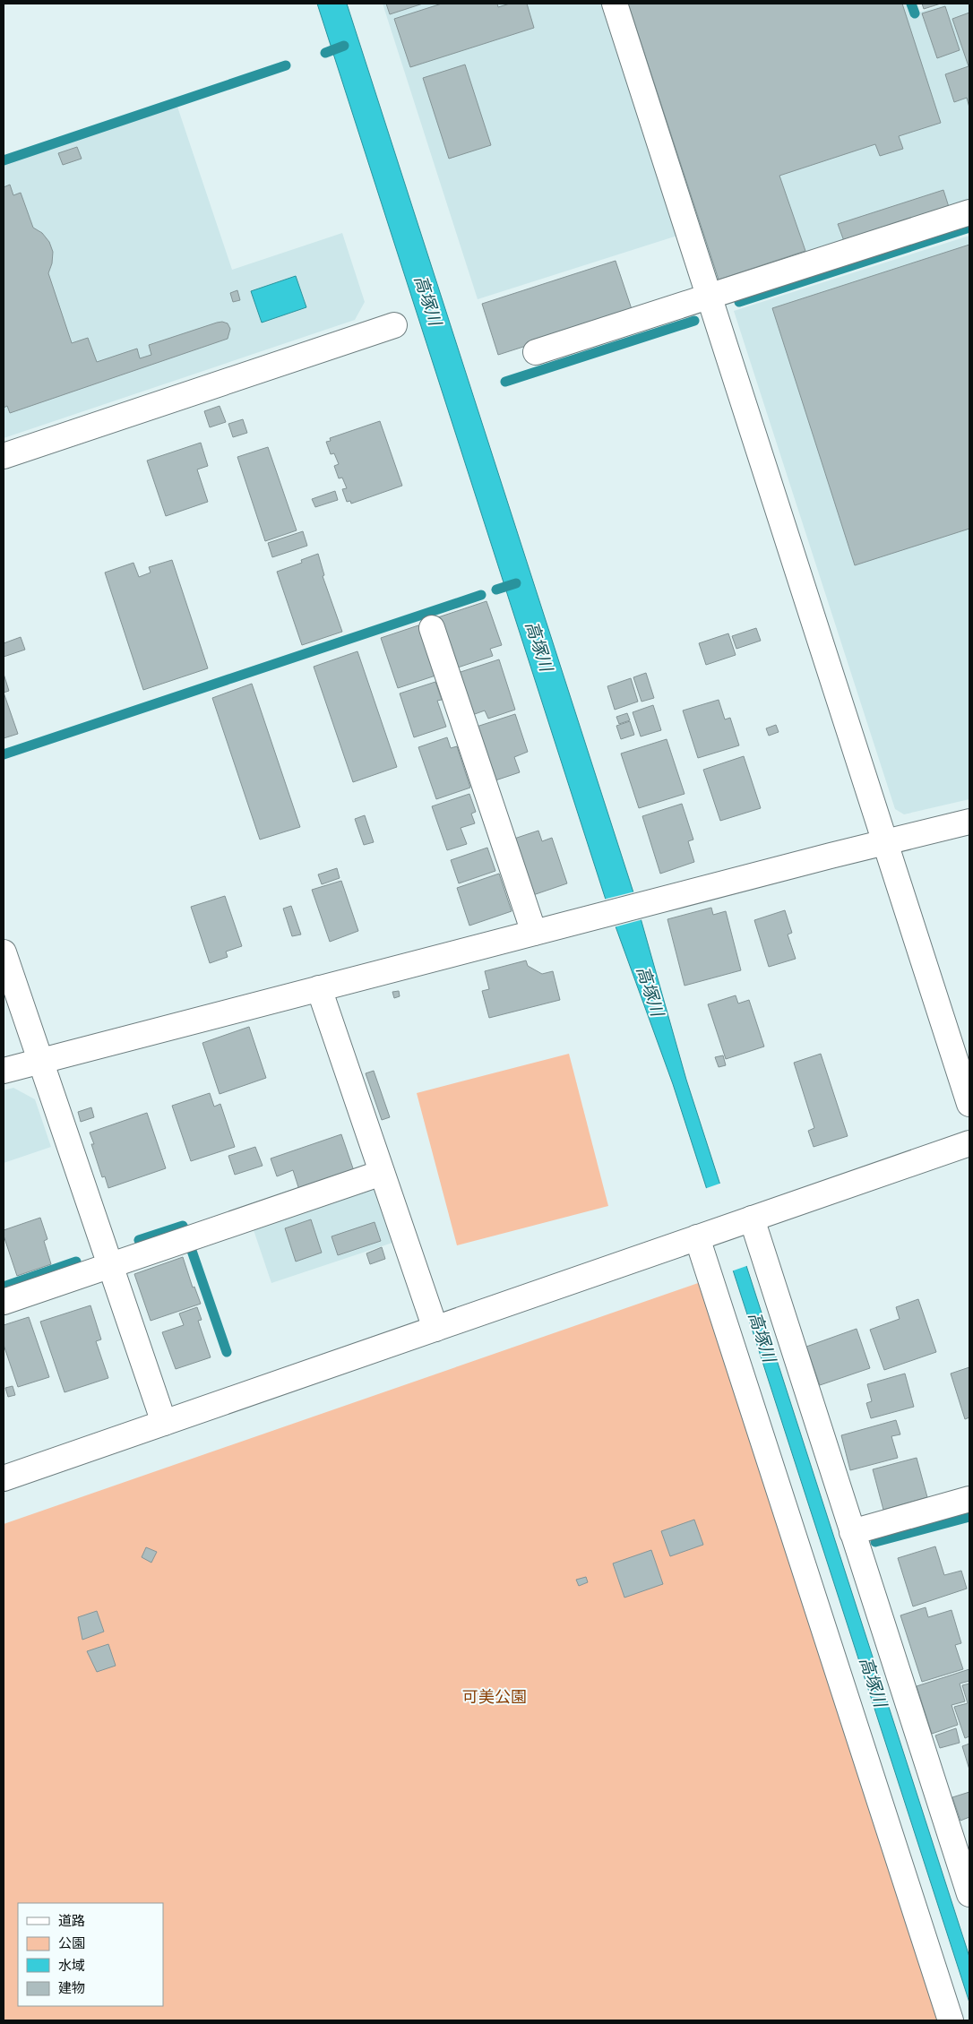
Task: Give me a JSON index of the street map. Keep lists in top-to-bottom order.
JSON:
{
  "water": ["高塚川"],
  "parks": ["可美公園"],
  "legend": [
    "道路",
    "公園",
    "水域",
    "建物"
  ]
}
